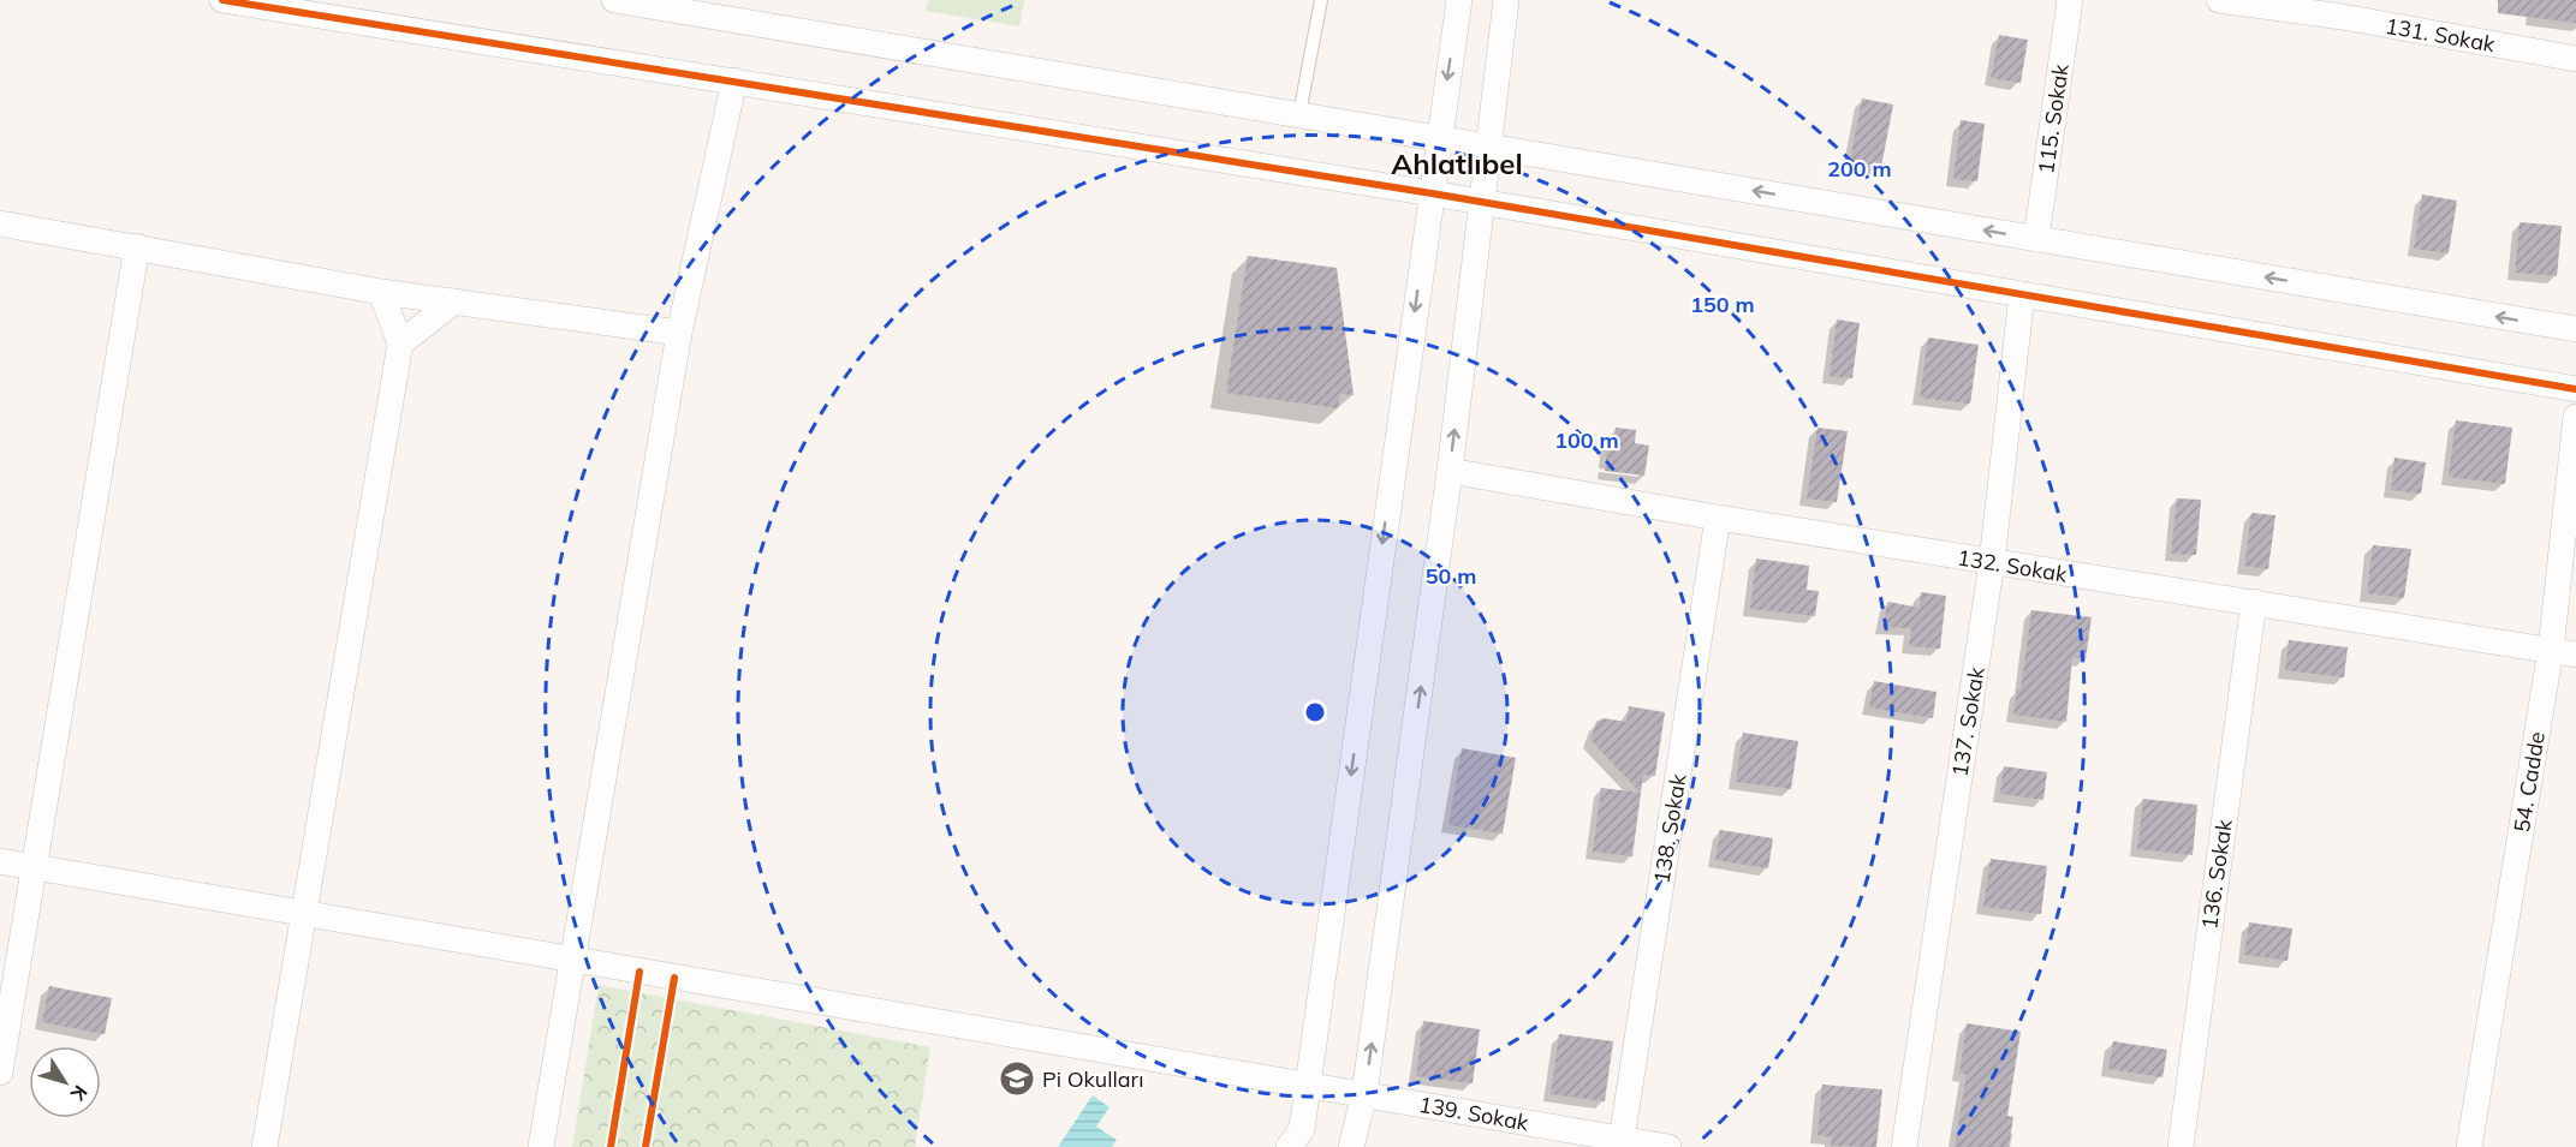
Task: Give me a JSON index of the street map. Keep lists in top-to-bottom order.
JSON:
{
  "streets": {
    "street": [
      "131. Sokak",
      "115. Sokak",
      "132. Sokak",
      "137. Sokak",
      "54. Cadde",
      "138. Sokak",
      "136. Sokak",
      "139. Sokak"
    ]
  },
  "crossings": [
    ["132. Sokak", "137. Sokak"],
    ["132. Sokak", "54. Cadde"],
    ["132. Sokak", "138. Sokak"],
    ["132. Sokak", "136. Sokak"],
    ["138. Sokak", "139. Sokak"]
  ],
  "districts": ["Ahlatlıbel"],
  "places": {
    "school or university": ["Pi Okulları"]
  },
  "north": "bottom right",
  "rings": [
    "200 m",
    "150 m",
    "100 m",
    "50 m"
  ]
}
